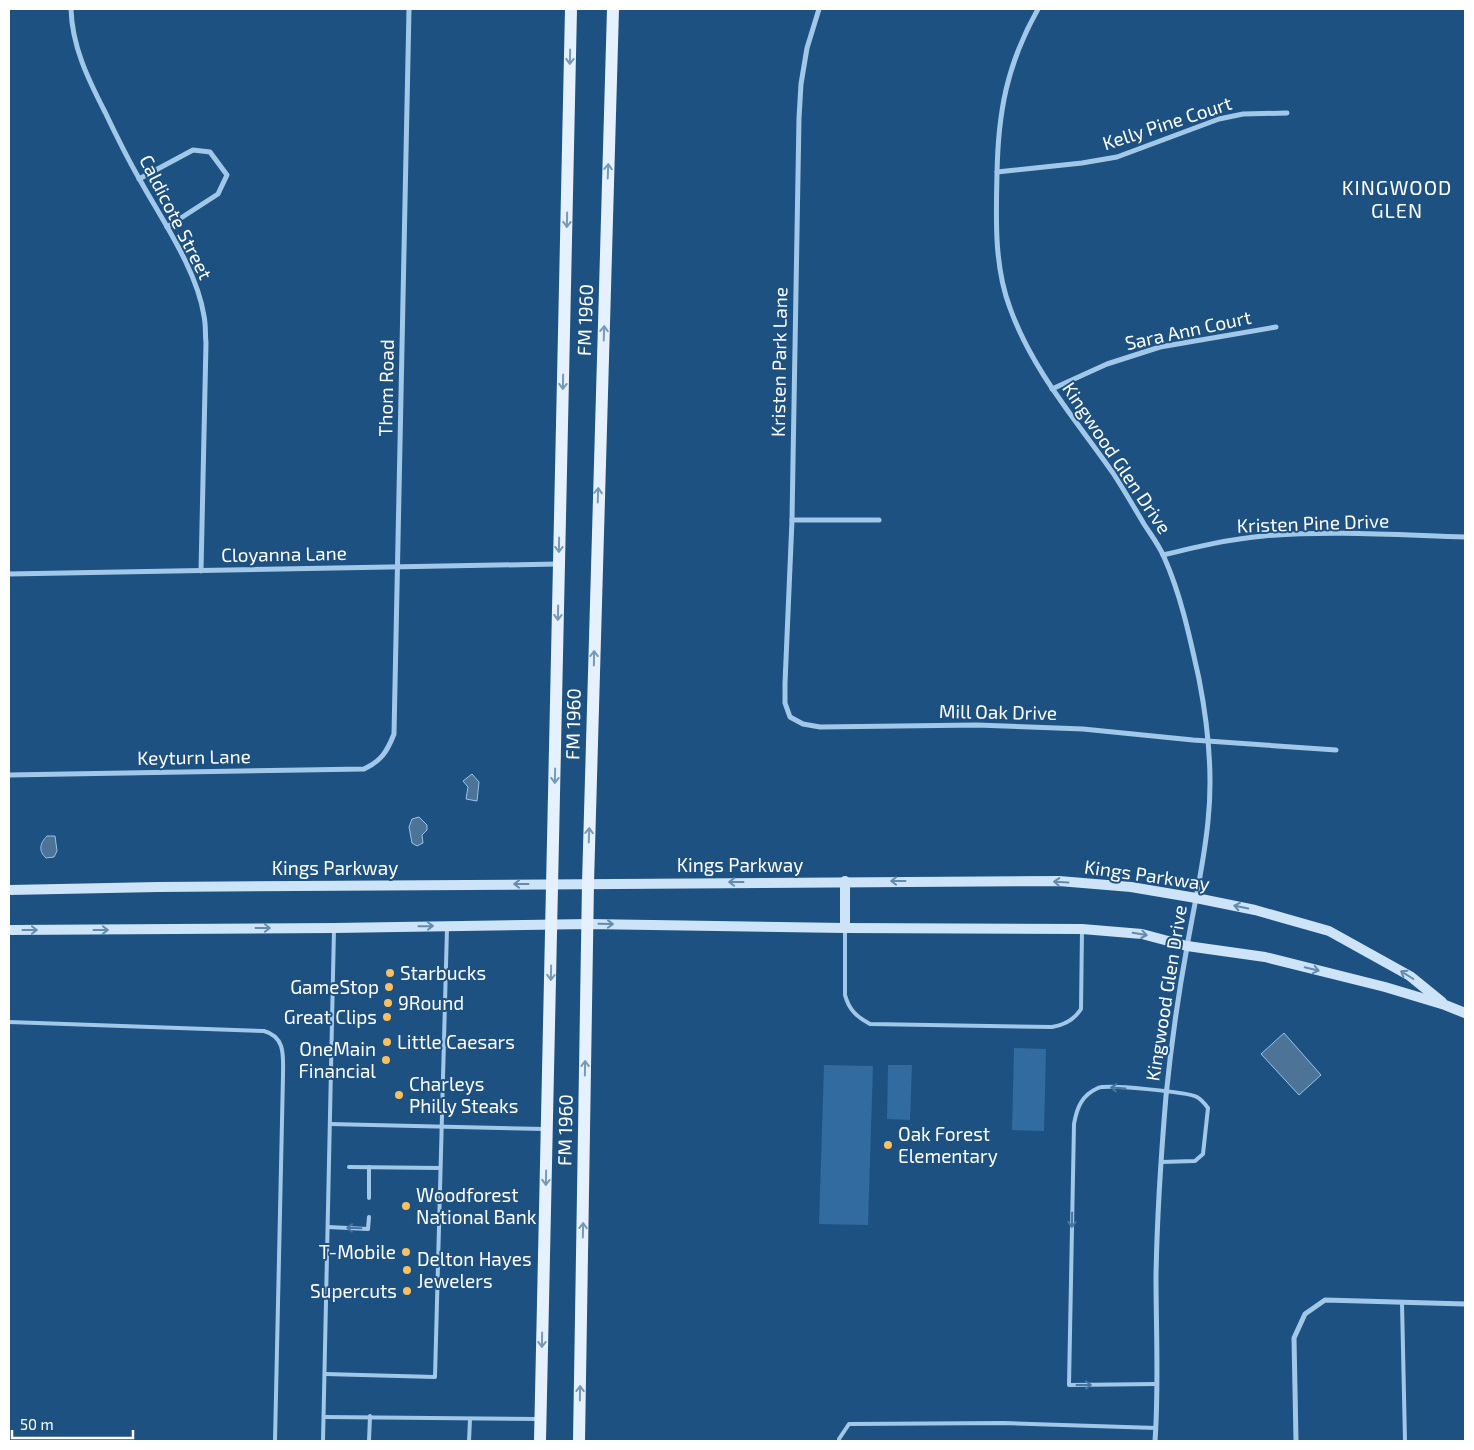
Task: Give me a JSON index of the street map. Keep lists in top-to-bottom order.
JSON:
{
  "streets": {
    "main road": ["FM 1960"],
    "street": [
      "Kelly Pine Court",
      "Caldicote Street",
      "Sara Ann Court",
      "Kristen Park Lane",
      "Thom Road",
      "Kingwood Glen Drive",
      "Kristen Pine Drive",
      "Cloyanna Lane",
      "Mill Oak Drive",
      "Keyturn Lane",
      "Kings Parkway"
    ]
  },
  "crossings": [
    ["Kelly Pine Court", "Kingwood Glen Drive"],
    ["Caldicote Street", "Cloyanna Lane"],
    ["FM 1960", "Cloyanna Lane"],
    ["FM 1960", "Kings Parkway"],
    ["Sara Ann Court", "Kingwood Glen Drive"],
    ["Kristen Park Lane", "Mill Oak Drive"],
    ["Thom Road", "Cloyanna Lane"],
    ["Thom Road", "Keyturn Lane"],
    ["Kingwood Glen Drive", "Kristen Pine Drive"],
    ["Kingwood Glen Drive", "Mill Oak Drive"],
    ["Kingwood Glen Drive", "Kings Parkway"]
  ],
  "districts": ["KINGWOOD GLEN"],
  "places": [
    "Starbucks",
    "GameStop",
    "9Round",
    "Great Clips",
    "Little Caesars",
    "OneMain Financial",
    "Charleys Philly Steaks",
    "Oak Forest Elementary",
    "Woodforest National Bank",
    "T-Mobile",
    "Delton Hayes Jewelers",
    "Supercuts"
  ],
  "scale_bar": "50 m"
}
